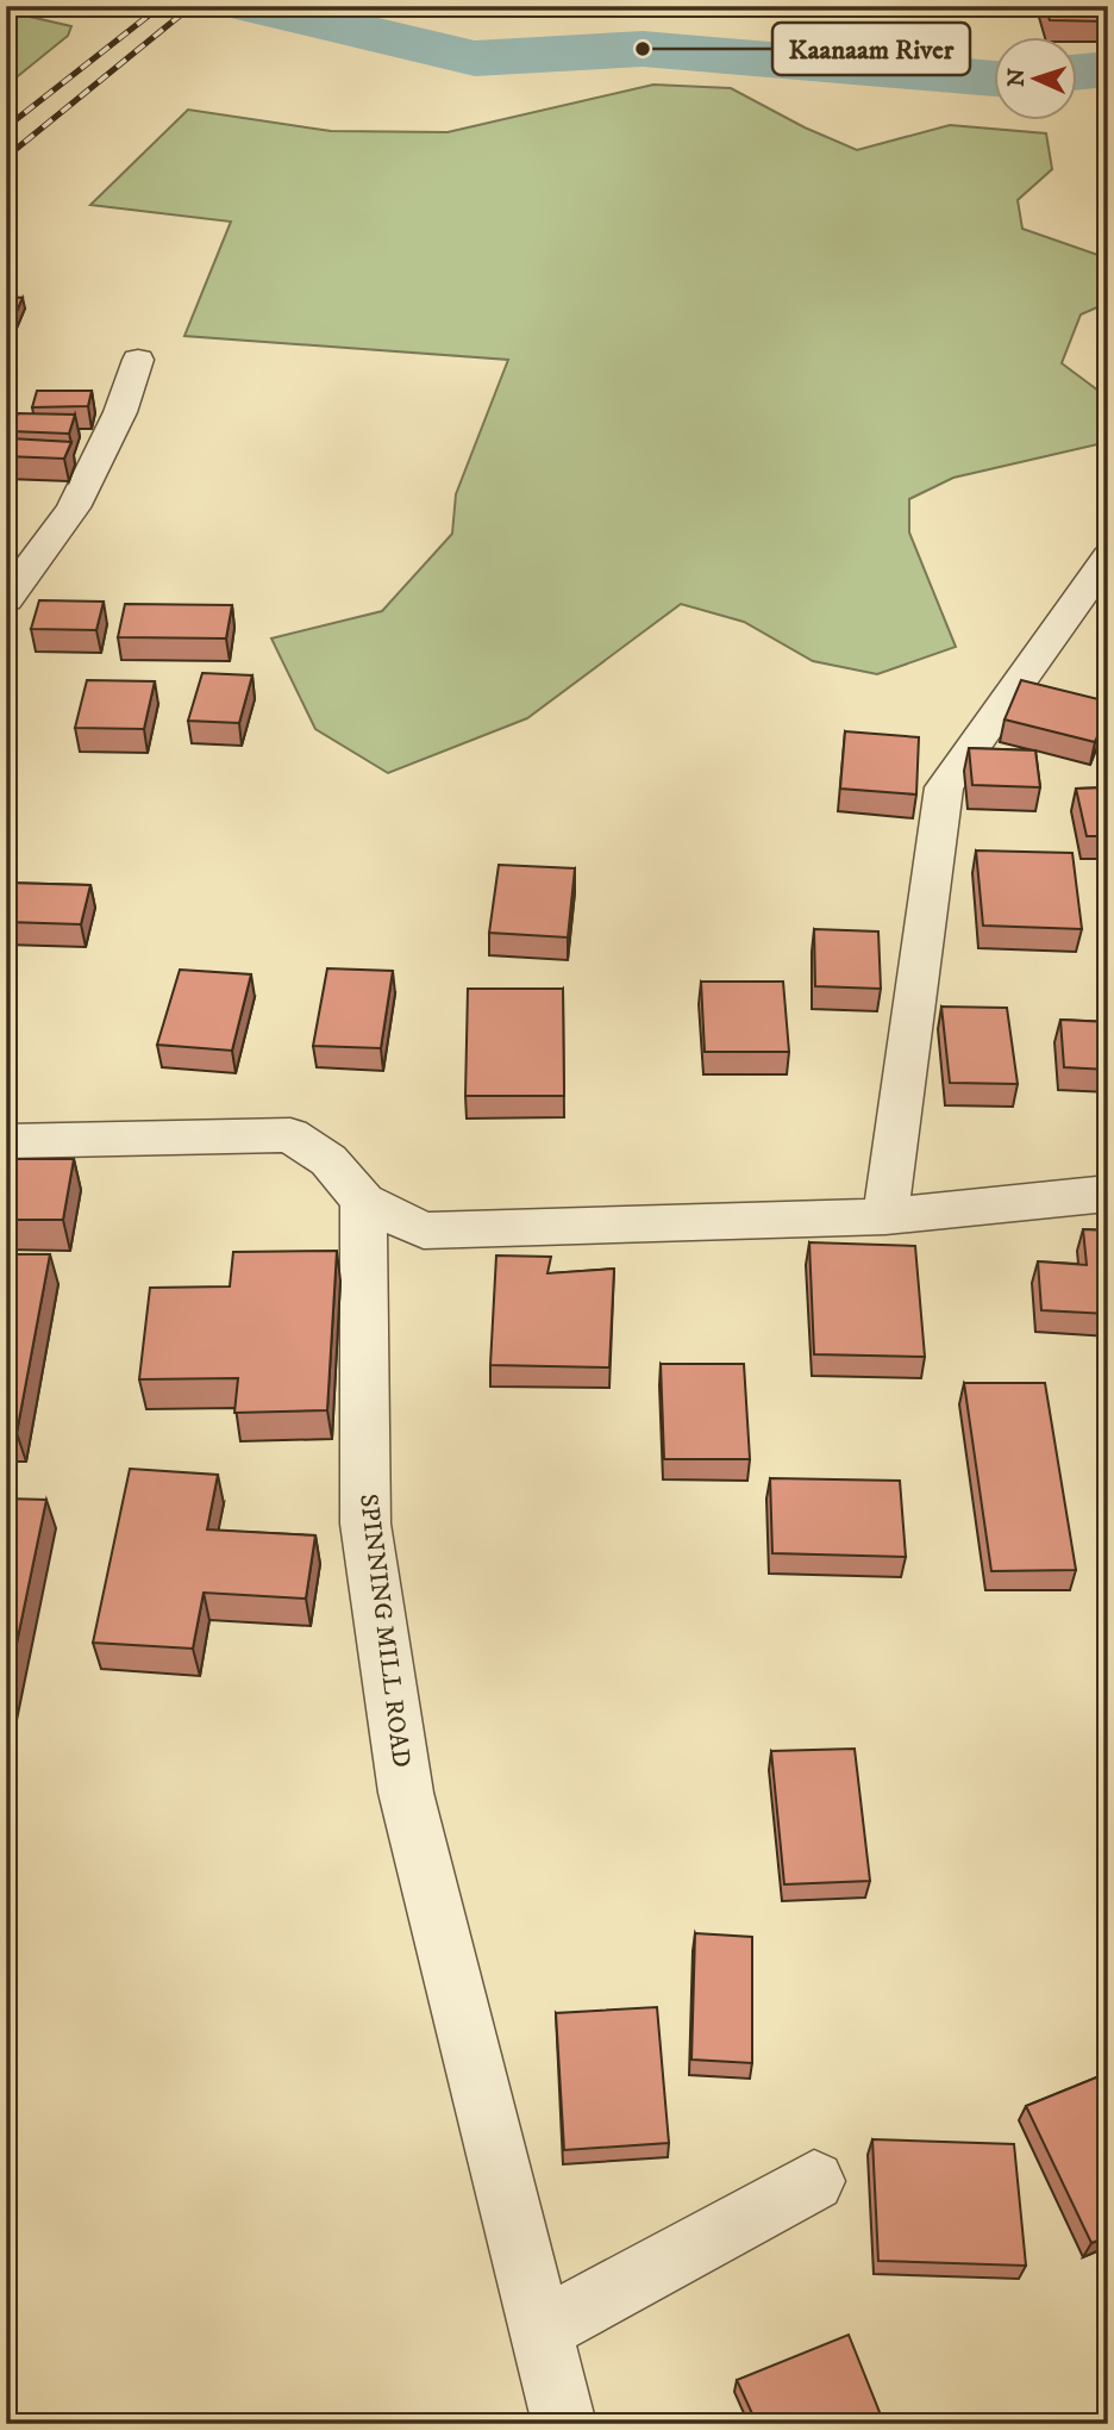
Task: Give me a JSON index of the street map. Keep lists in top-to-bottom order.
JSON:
{
  "streets": {
    "street": ["SPINNING MILL ROAD"]
  },
  "places": ["Kaanaam River"],
  "north": "left"
}
